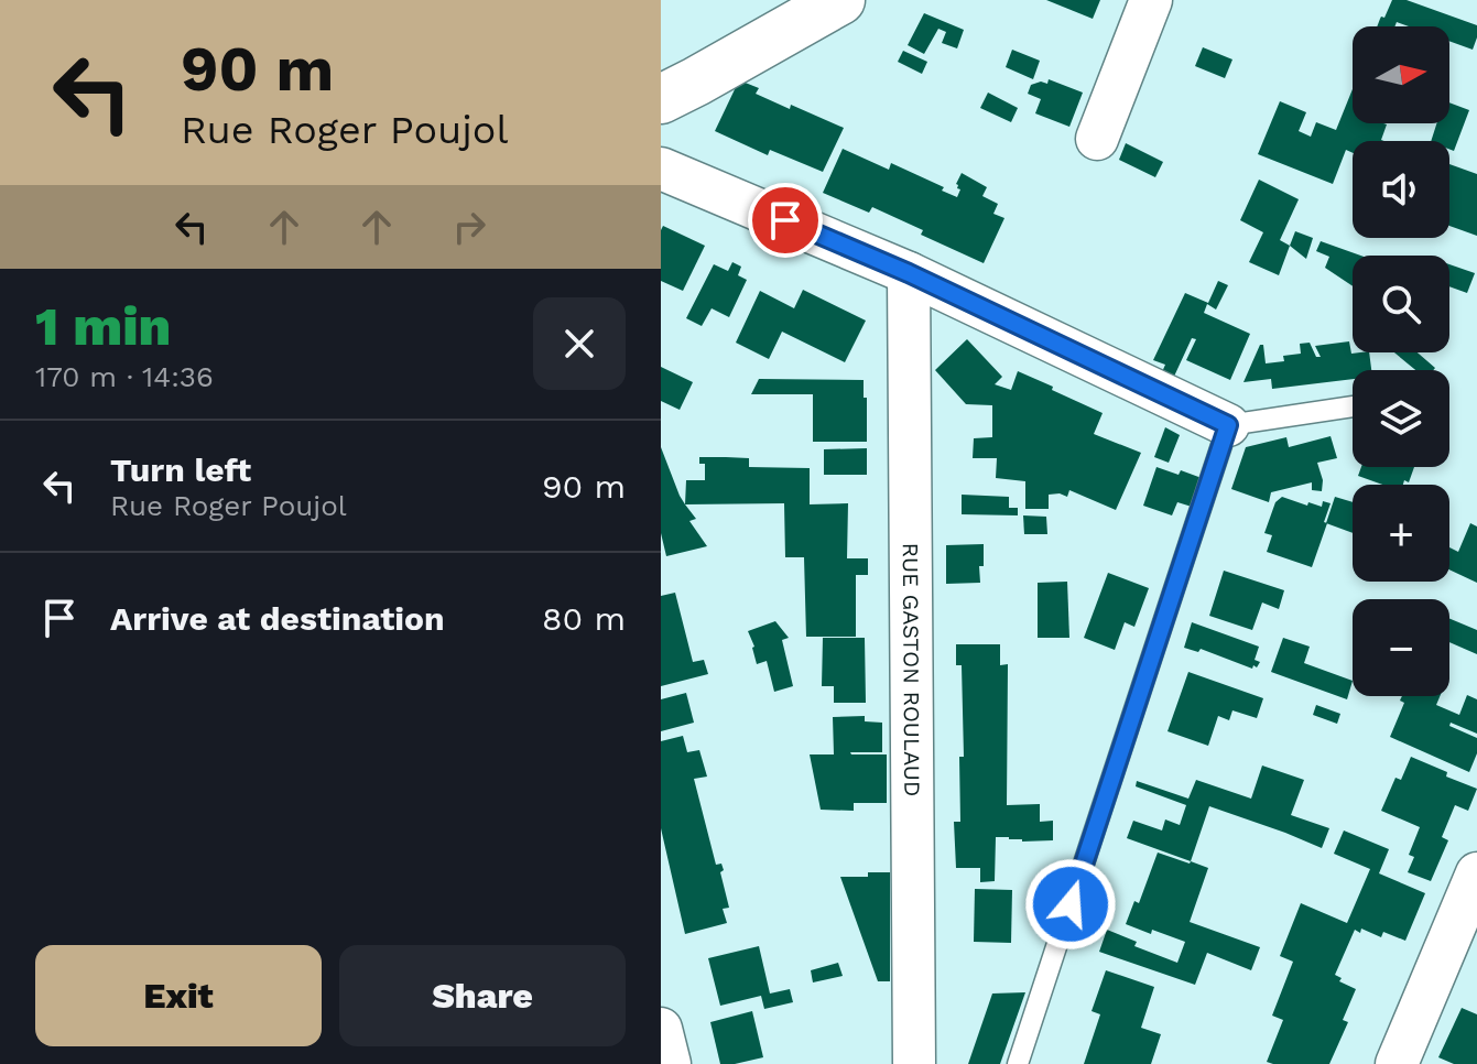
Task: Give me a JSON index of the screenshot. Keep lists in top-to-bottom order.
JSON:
{
  "streets": {
    "street": ["RUE GASTON ROULAUD"]
  },
  "north": "right",
  "page": {
    "turn": ["90 m", "Rue Roger Poujol"],
    "map_buttons": ["+", "−"],
    "heading": ["1 min", "170 m · 14:36"],
    "list": [
      {
        "name": "Turn left",
        "note": "Rue Roger Poujol",
        "value": "90 m"
      },
      {
        "name": "Arrive at destination",
        "value": "80 m"
      }
    ],
    "buttons": ["Exit", "Share"]
  }
}
